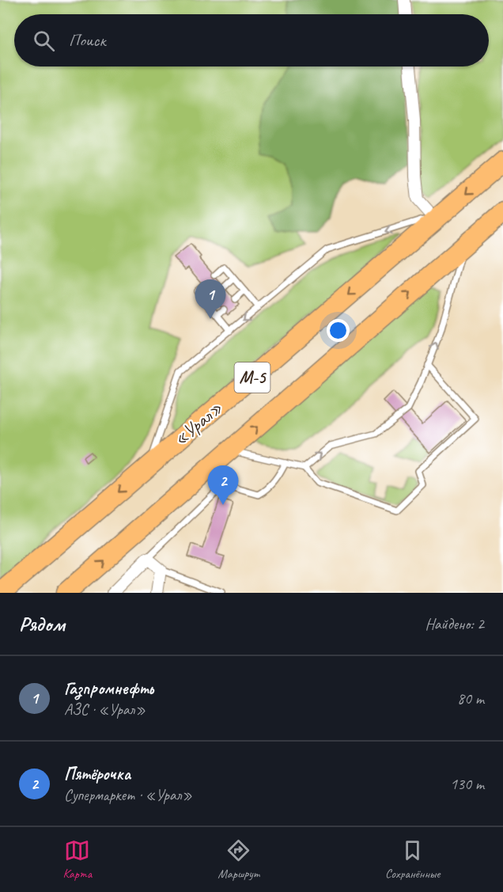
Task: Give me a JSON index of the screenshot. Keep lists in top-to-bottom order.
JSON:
{
  "streets": {
    "highway": ["М-5", "«Урал»"]
  },
  "page": {
    "search": "Поиск",
    "pins": ["1", "2"],
    "heading": ["Рядом", "Найдено: 2"],
    "list": [
      {
        "mark": "1",
        "name": "Газпромнефть",
        "note": "АЗС · «Урал»",
        "value": "80 m"
      },
      {
        "mark": "2",
        "name": "Пятёрочка",
        "note": "Супермаркет · «Урал»",
        "value": "130 m"
      }
    ],
    "nav": ["Карта", "Маршрут", "Сохранённые"]
  }
}
